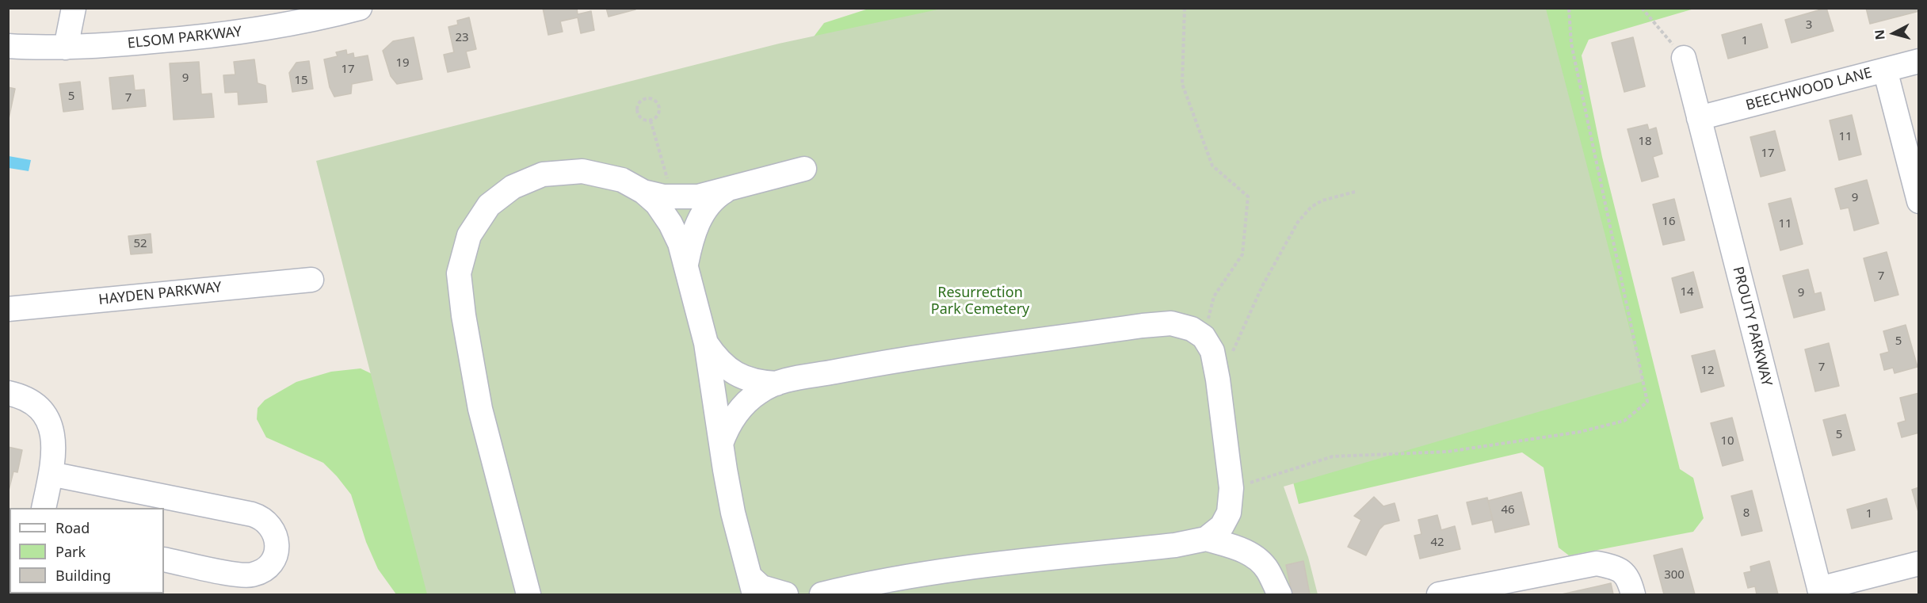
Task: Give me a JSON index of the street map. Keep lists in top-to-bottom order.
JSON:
{
  "streets": {
    "street": [
      "ELSOM PARKWAY",
      "BEECHWOOD LANE",
      "HAYDEN PARKWAY",
      "PROUTY PARKWAY"
    ]
  },
  "crossings": [
    ["BEECHWOOD LANE", "PROUTY PARKWAY"]
  ],
  "parks": ["Resurrection Park Cemetery"],
  "house_numbers": [
    "3",
    "23",
    "1",
    "19",
    "17",
    "9",
    "15",
    "5",
    "7",
    "11",
    "18",
    "17",
    "9",
    "16",
    "11",
    "52",
    "7",
    "14",
    "9",
    "5",
    "7",
    "12",
    "5",
    "10",
    "46",
    "8",
    "1",
    "42",
    "300"
  ],
  "legend": ["Road", "Park", "Building"],
  "north": "left"
}
